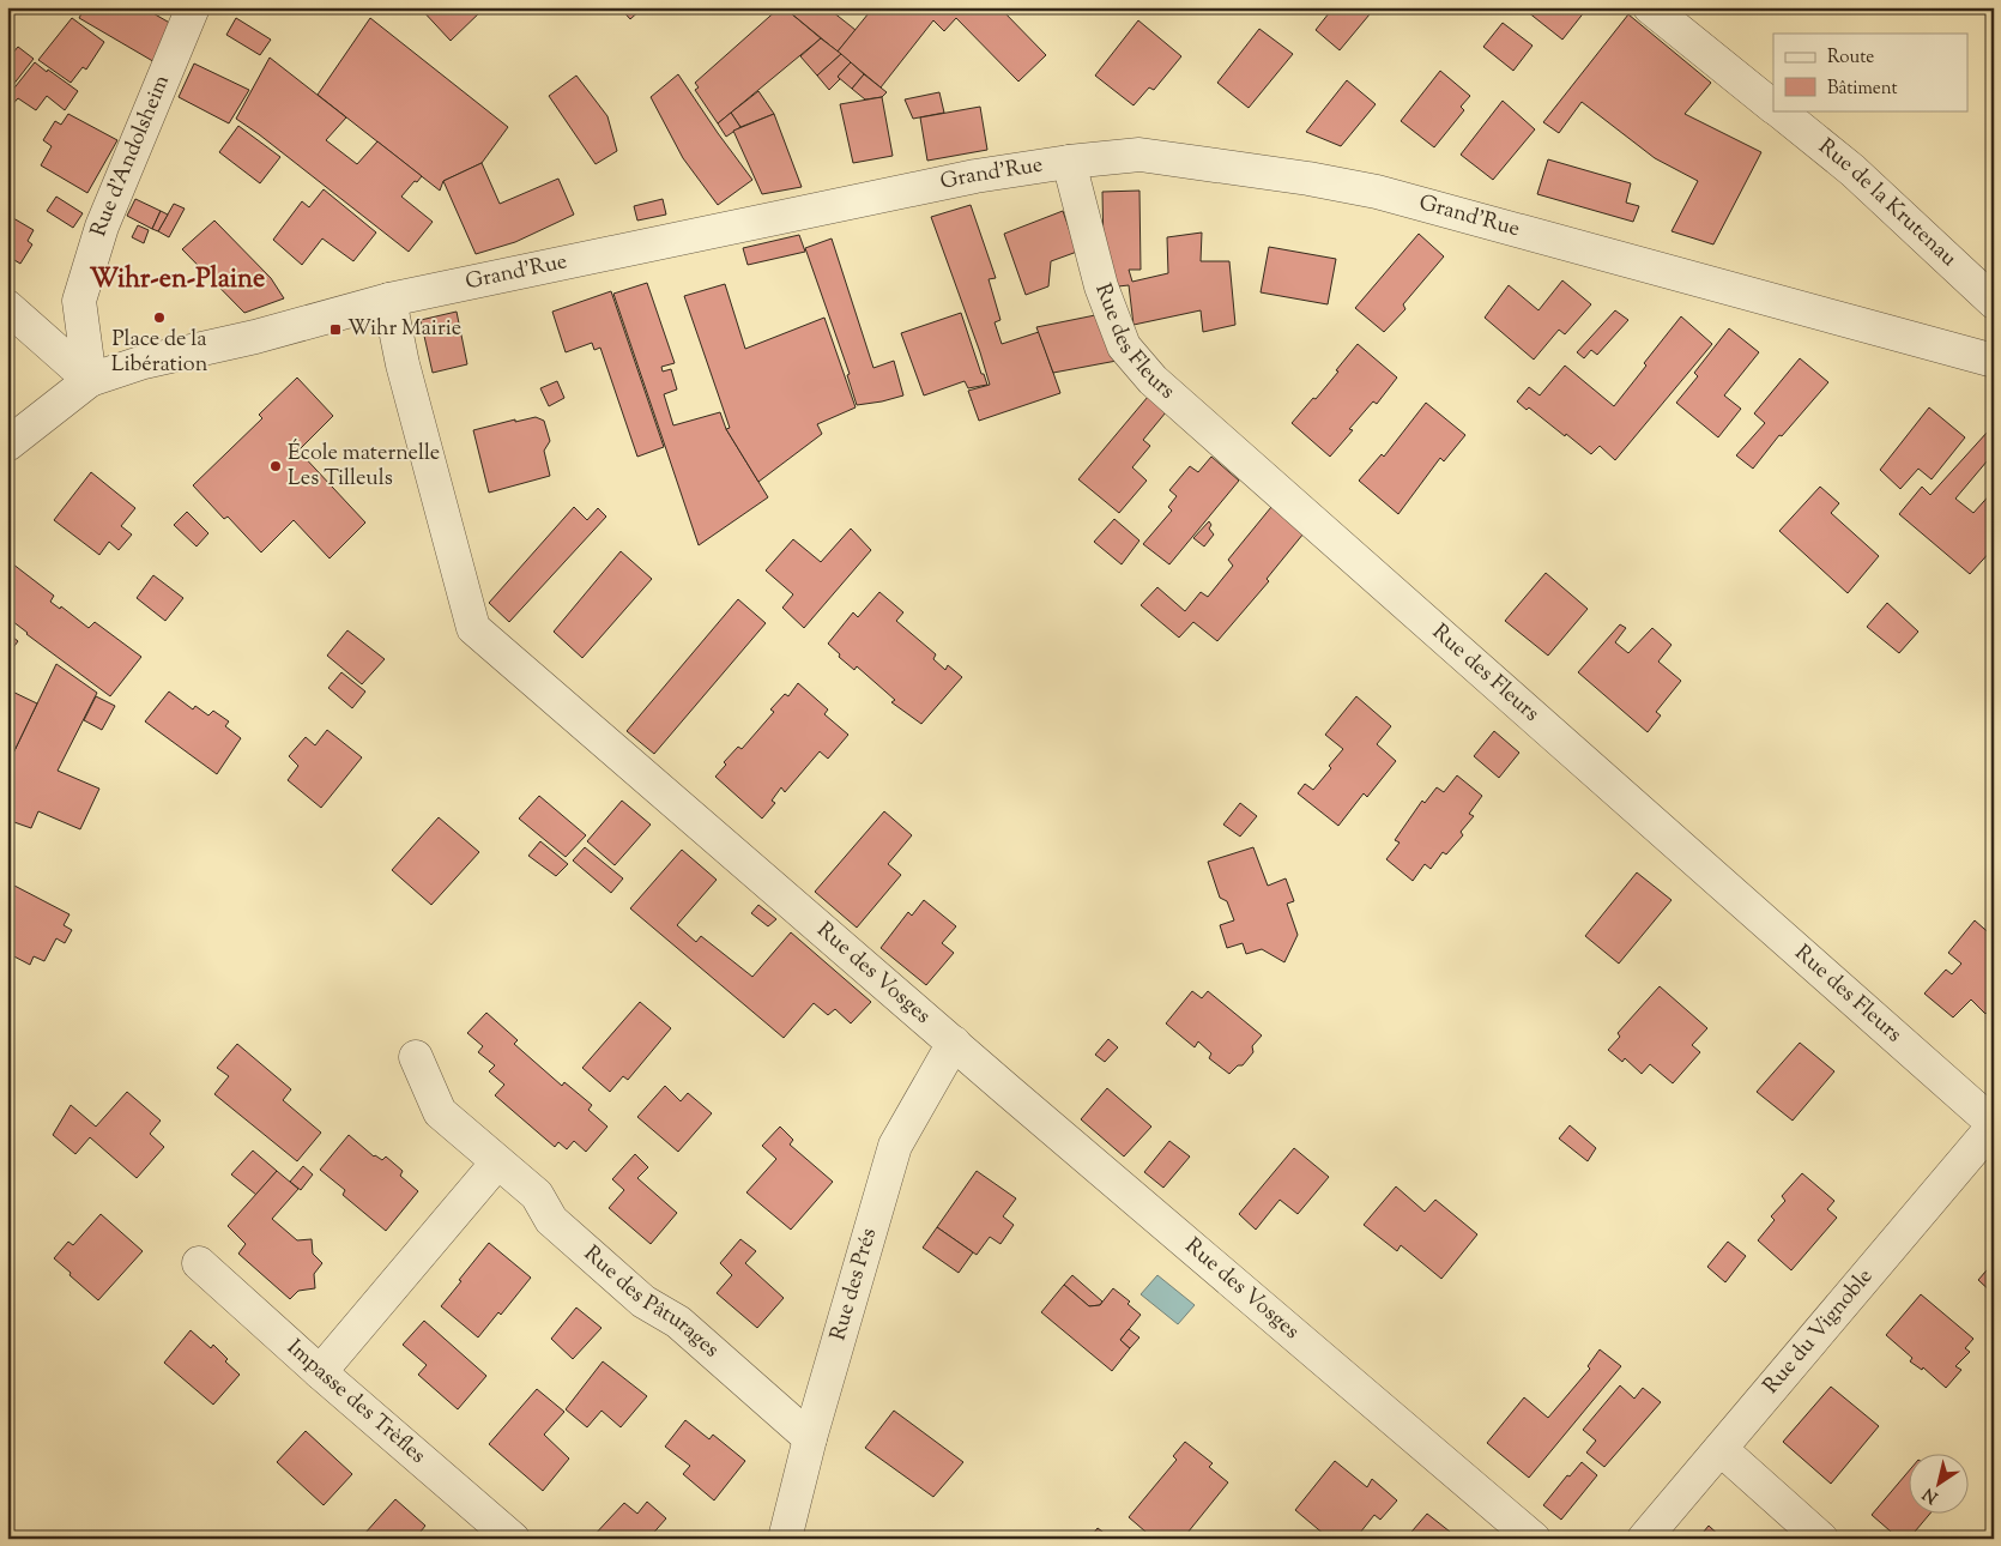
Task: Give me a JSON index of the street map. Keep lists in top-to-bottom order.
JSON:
{
  "streets": {
    "street": [
      "Rue d'Andolsheim",
      "Grand'Rue",
      "Rue de la Krutenau",
      "Rue des Fleurs",
      "Rue des Vosges",
      "Rue des Prés",
      "Rue des Pâturages",
      "Rue du Vignoble",
      "Impasse des Trèfles"
    ]
  },
  "crossings": [
    ["Rue d'Andolsheim", "Grand'Rue"],
    ["Grand'Rue", "Rue des Fleurs"],
    ["Grand'Rue", "Rue des Vosges"],
    ["Rue des Fleurs", "Rue du Vignoble"],
    ["Rue des Vosges", "Rue des Prés"],
    ["Rue des Prés", "Rue des Pâturages"]
  ],
  "districts": ["Wihr-en-Plaine"],
  "places": {
    "other": ["Place de la Libération", "École maternelle Les Tilleuls"],
    "transit": ["Wihr Mairie"]
  },
  "legend": ["Route", "Bâtiment"],
  "north": "bottom left"
}
